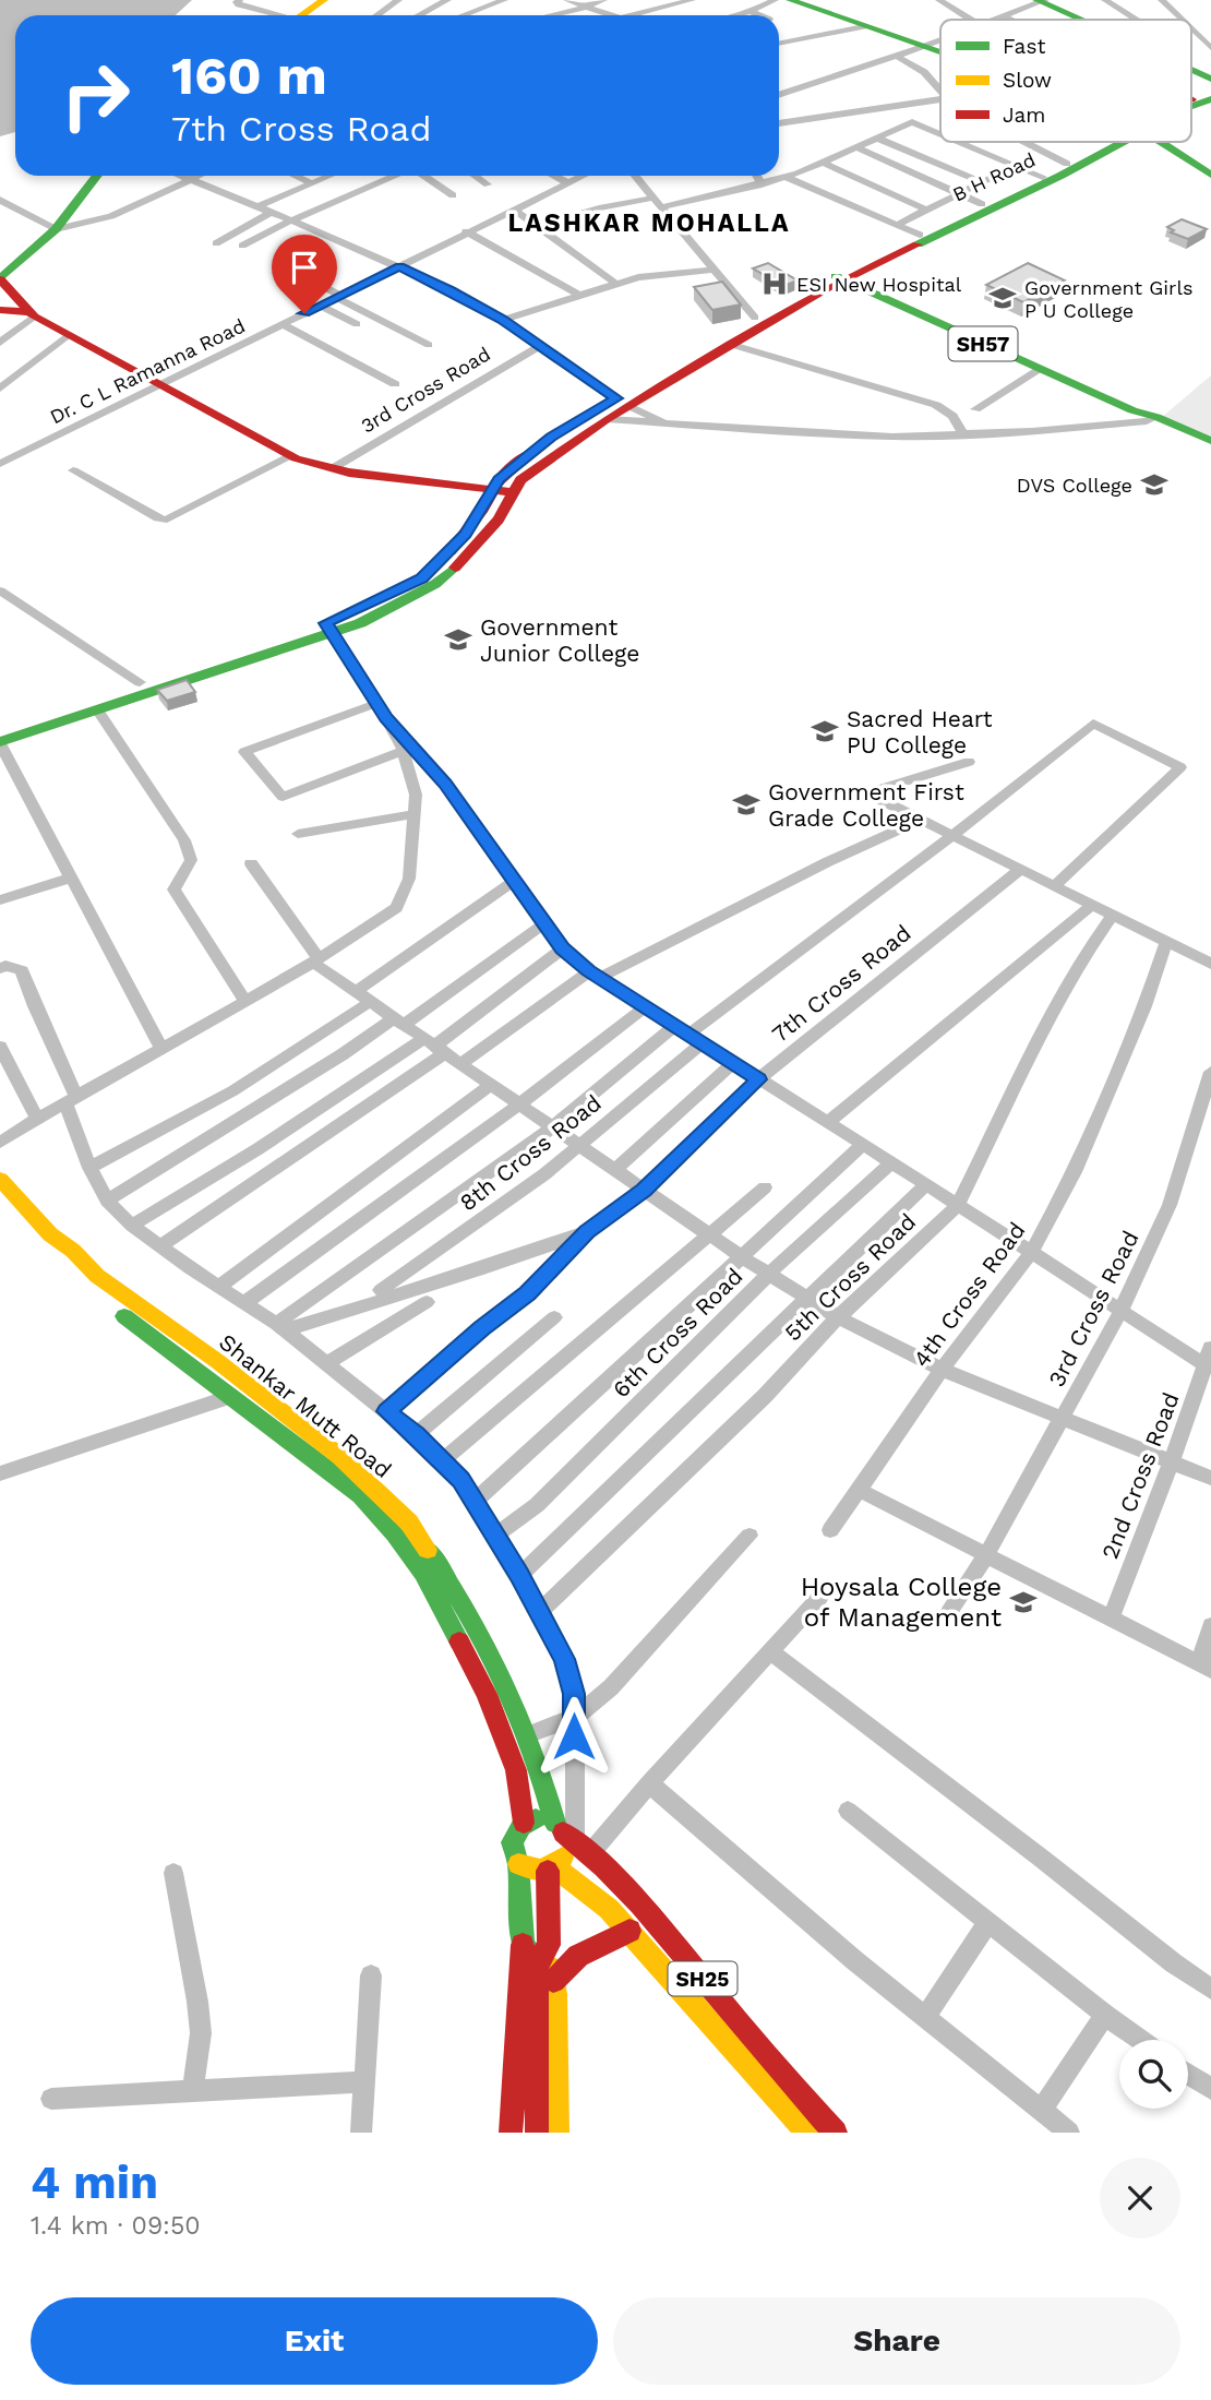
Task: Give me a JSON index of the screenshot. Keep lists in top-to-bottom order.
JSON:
{
  "streets": {
    "main road": [
      "B H Road",
      "SH57",
      "Shankar Mutt Road",
      "SH25"
    ],
    "street": [
      "Dr. C L Ramanna Road",
      "3rd Cross Road",
      "7th Cross Road",
      "8th Cross Road",
      "5th Cross Road",
      "4th Cross Road",
      "6th Cross Road",
      "2nd Cross Road"
    ]
  },
  "crossings": [
    ["B H Road", "SH57"],
    ["Shankar Mutt Road", "SH25"]
  ],
  "districts": ["LASHKAR MOHALLA"],
  "places": {
    "hospital": ["ESI New Hospital"],
    "school or university": [
      "Government Girls P U College",
      "DVS College",
      "Government Junior College",
      "Sacred Heart PU College",
      "Government First Grade College",
      "Hoysala College of Management"
    ]
  },
  "legend": ["Fast", "Slow", "Jam"],
  "page": {
    "turn": ["160 m", "7th Cross Road"],
    "heading": ["4 min", "1.4 km · 09:50"],
    "buttons": ["Exit", "Share"]
  }
}
